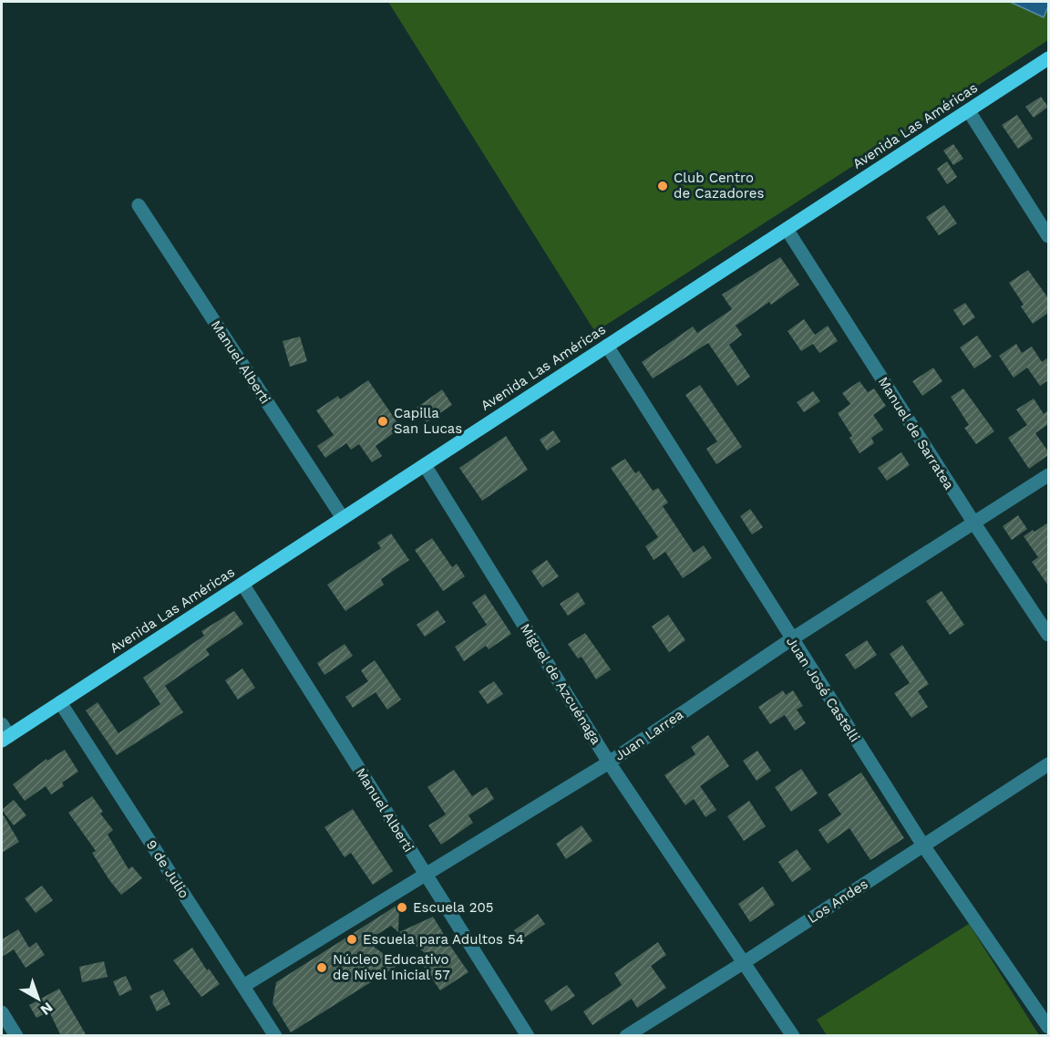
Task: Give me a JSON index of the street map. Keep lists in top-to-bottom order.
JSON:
{
  "streets": {
    "main road": ["Avenida Las Américas"],
    "street": [
      "Manuel Alberti",
      "Manuel de Sarratea",
      "Miguel de Azcuénaga",
      "Juan José Castelli",
      "Juan Larrea",
      "9 de Julio",
      "Los Andes"
    ]
  },
  "crossings": [
    ["Avenida Las Américas", "Manuel Alberti"],
    ["Avenida Las Américas", "Manuel de Sarratea"],
    ["Avenida Las Américas", "Miguel de Azcuénaga"],
    ["Avenida Las Américas", "Juan José Castelli"],
    ["Avenida Las Américas", "9 de Julio"],
    ["Manuel Alberti", "Juan Larrea"],
    ["Manuel de Sarratea", "Juan Larrea"],
    ["Miguel de Azcuénaga", "Juan Larrea"],
    ["Miguel de Azcuénaga", "Los Andes"],
    ["Juan José Castelli", "Juan Larrea"],
    ["Juan José Castelli", "Los Andes"],
    ["Juan Larrea", "9 de Julio"]
  ],
  "places": [
    "Club Centro de Cazadores",
    "Capilla San Lucas",
    "Escuela 205",
    "Escuela para Adultos 54",
    "Núcleo Educativo de Nivel Inicial 57"
  ],
  "north": "bottom right"
}
